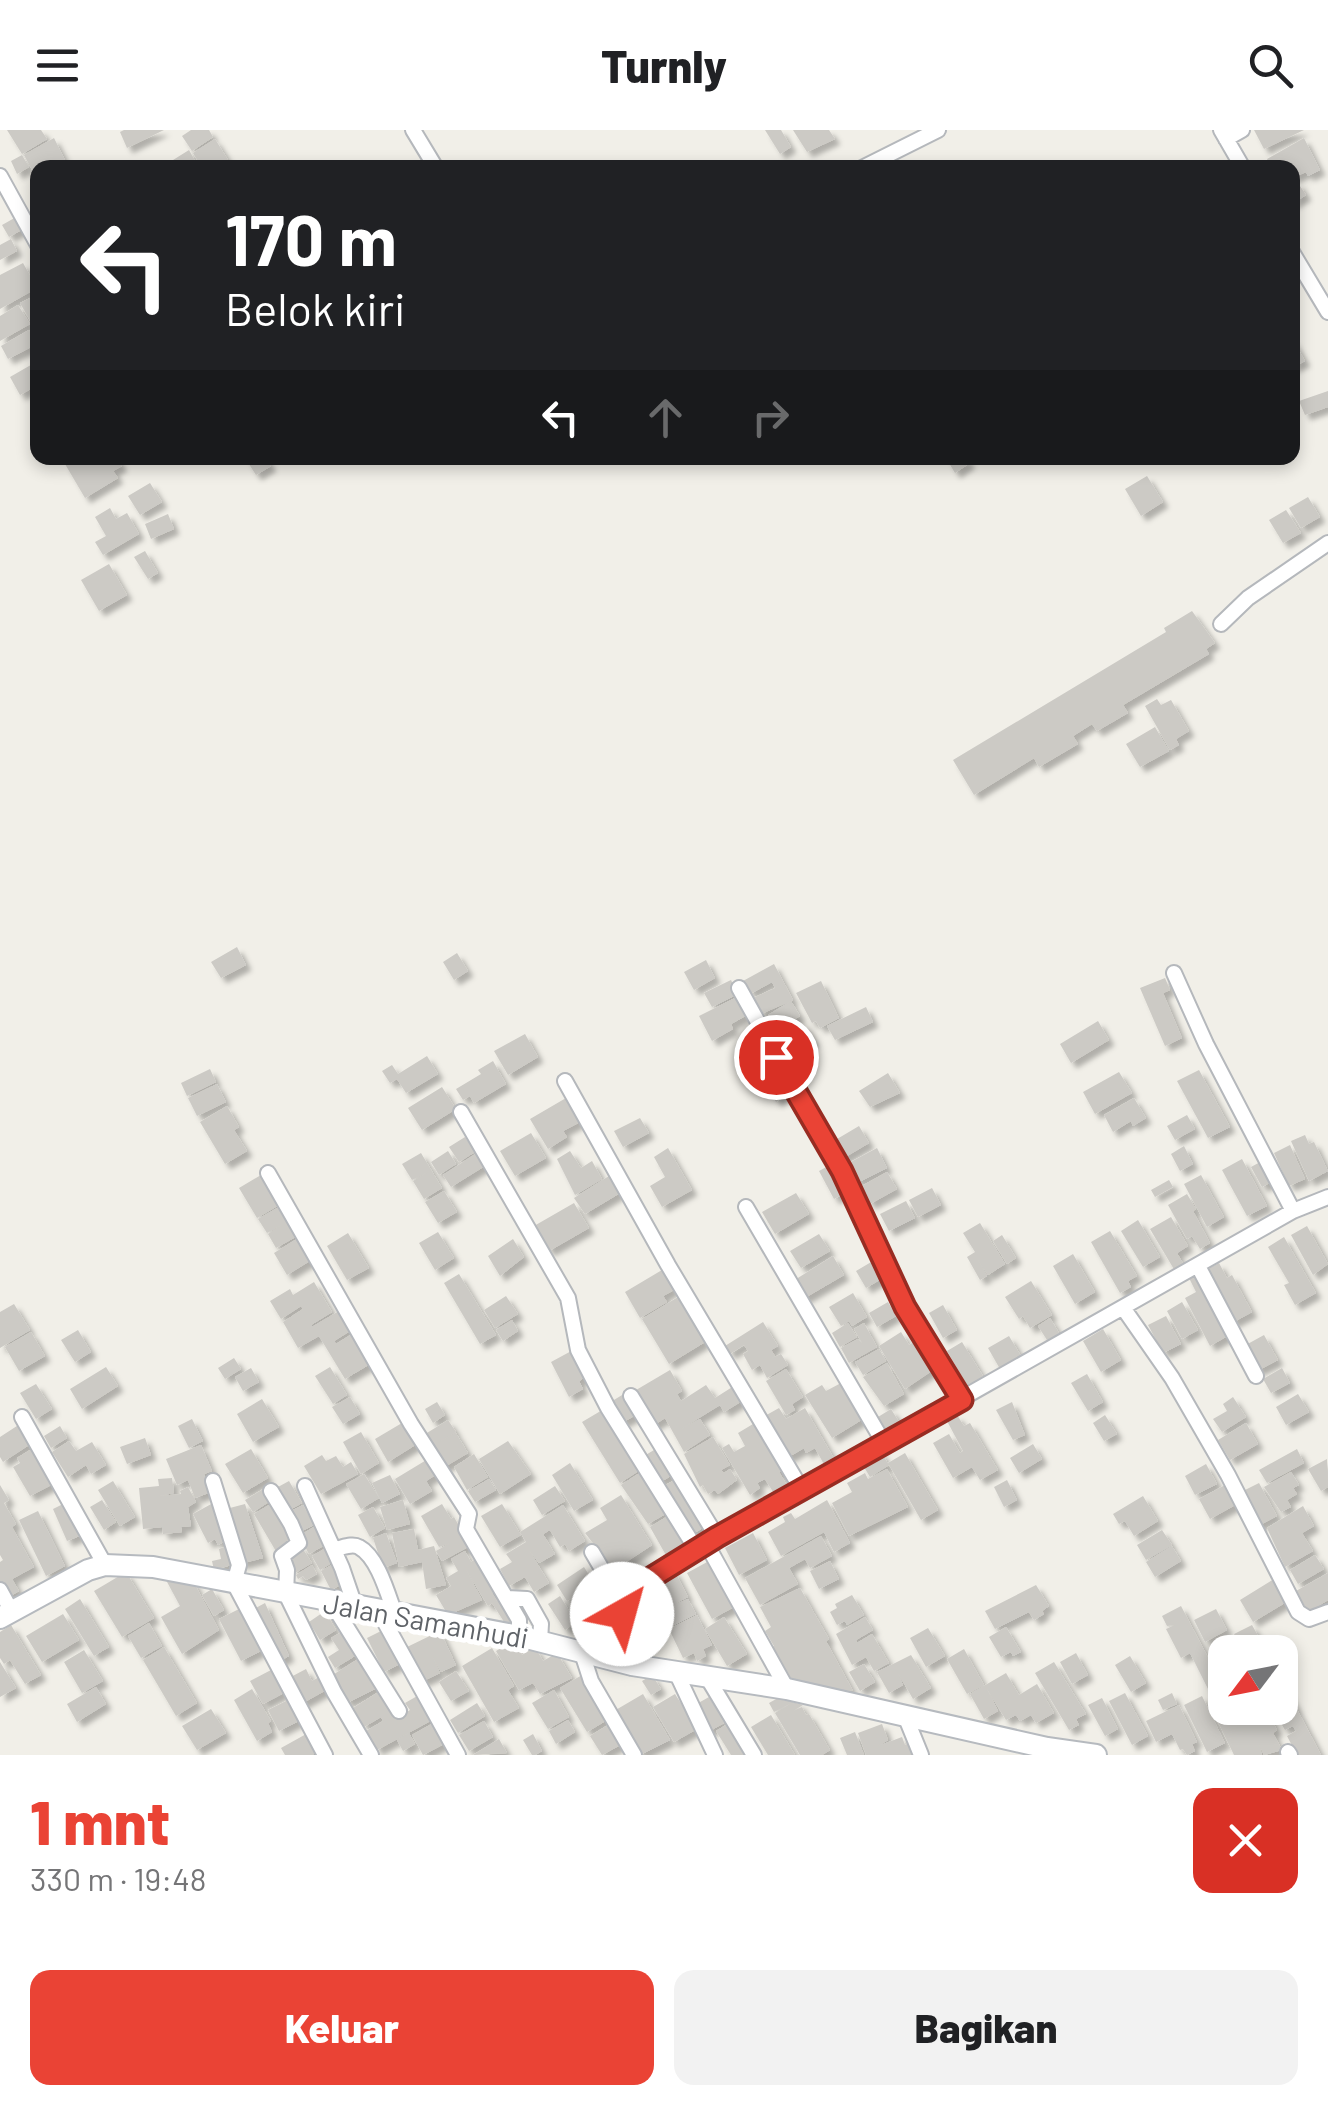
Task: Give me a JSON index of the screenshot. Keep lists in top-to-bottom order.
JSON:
{
  "streets": {
    "street": ["Jalan Samanhudi"]
  },
  "north": "bottom left",
  "page": {
    "header": "Turnly",
    "turn": ["170 m", "Belok kiri"],
    "heading": ["1 mnt", "330 m · 19:48"],
    "buttons": ["Keluar", "Bagikan"]
  }
}
